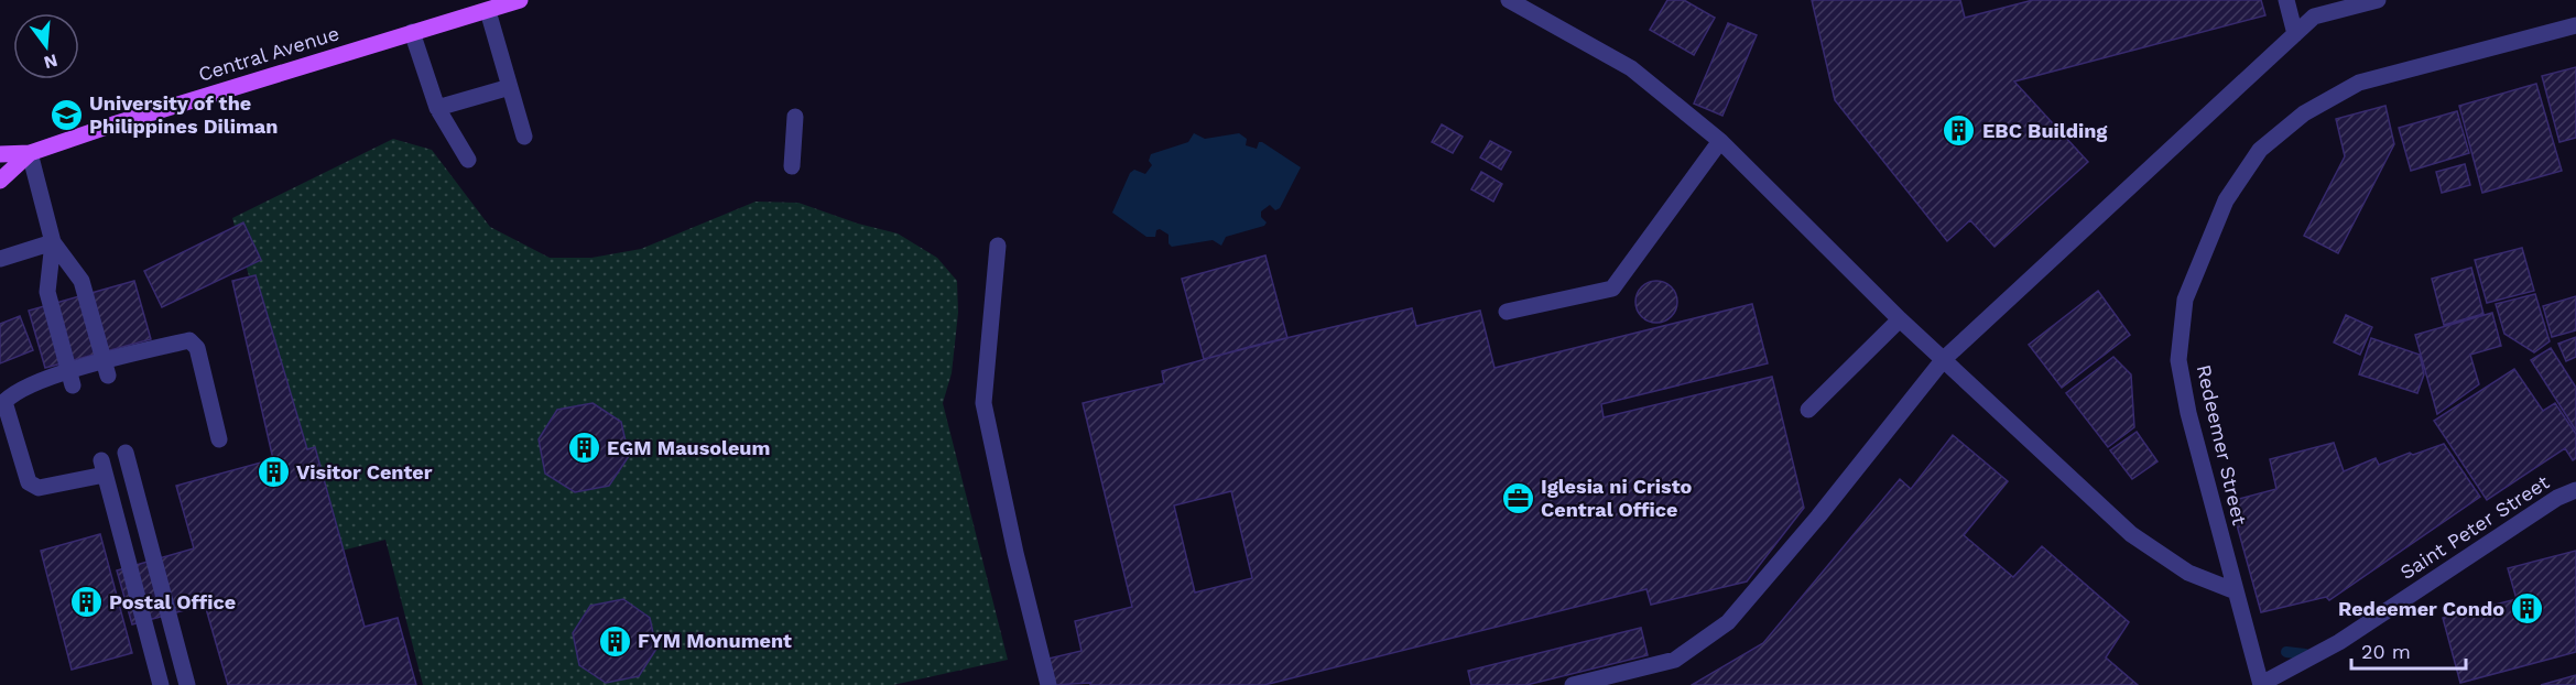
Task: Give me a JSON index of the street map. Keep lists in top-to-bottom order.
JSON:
{
  "streets": {
    "main road": ["Central Avenue"],
    "street": ["Redeemer Street", "Saint Peter Street"]
  },
  "crossings": [
    ["Redeemer Street", "Saint Peter Street"]
  ],
  "places": {
    "school or university": ["University of the Philippines Diliman"],
    "building": [
      "EBC Building",
      "EGM Mausoleum",
      "Visitor Center",
      "Postal Office",
      "Redeemer Condo",
      "FYM Monument"
    ],
    "office": ["Iglesia ni Cristo Central Office"]
  },
  "scale_bar": "20 m",
  "north": "bottom"
}
